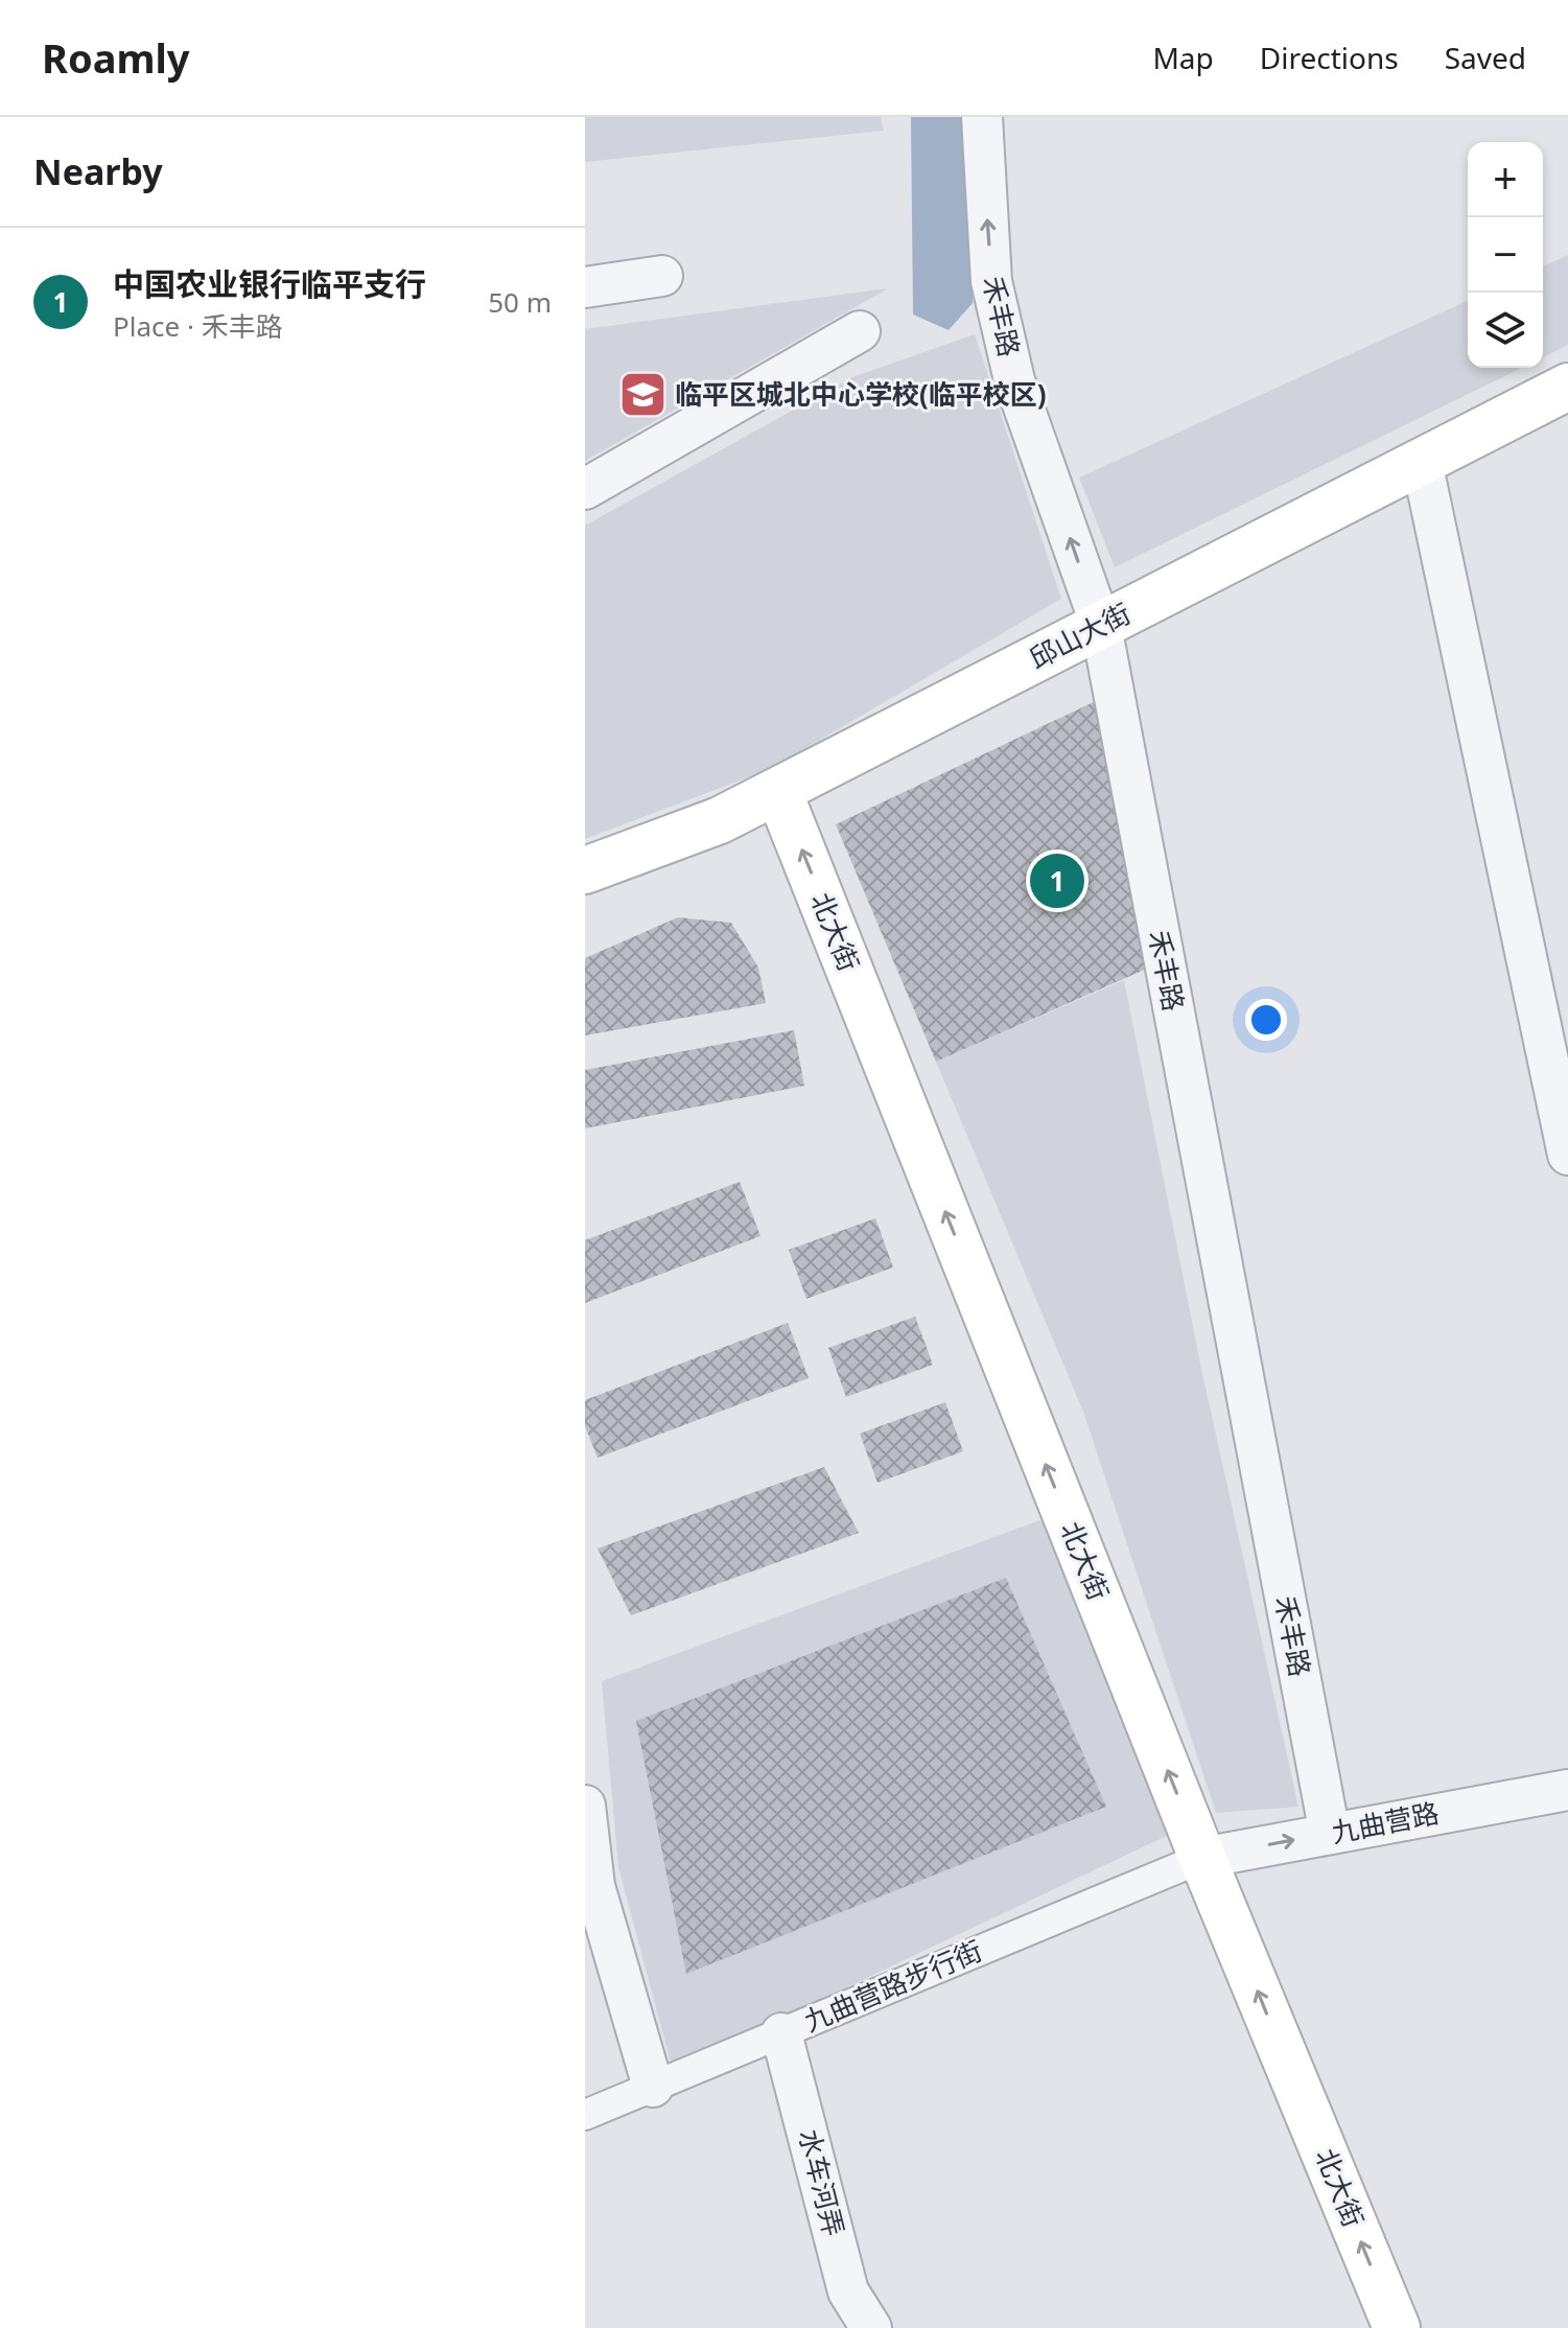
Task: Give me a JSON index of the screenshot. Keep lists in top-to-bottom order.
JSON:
{
  "streets": {
    "main road": ["邱山大街", "北大街"],
    "street": [
      "禾丰路",
      "九曲营路",
      "九曲营路步行街",
      "水车河弄"
    ]
  },
  "crossings": [
    ["禾丰路", "邱山大街"],
    ["禾丰路", "九曲营路"],
    ["邱山大街", "北大街"],
    ["北大街", "九曲营路"],
    ["北大街", "九曲营路步行街"],
    ["九曲营路", "九曲营路步行街"],
    ["九曲营路步行街", "水车河弄"]
  ],
  "one_way": ["北大街"],
  "places": {
    "school or university": ["临平区城北中心学校(临平校区)"]
  },
  "page": {
    "header": "Roamly",
    "nav": ["Map", "Directions", "Saved"],
    "heading": "Nearby",
    "map_buttons": ["+", "−"],
    "list": [
      {
        "mark": "1",
        "name": "中国农业银行临平支行",
        "note": "Place · 禾丰路",
        "value": "50 m"
      }
    ],
    "pins": "1"
  }
}
